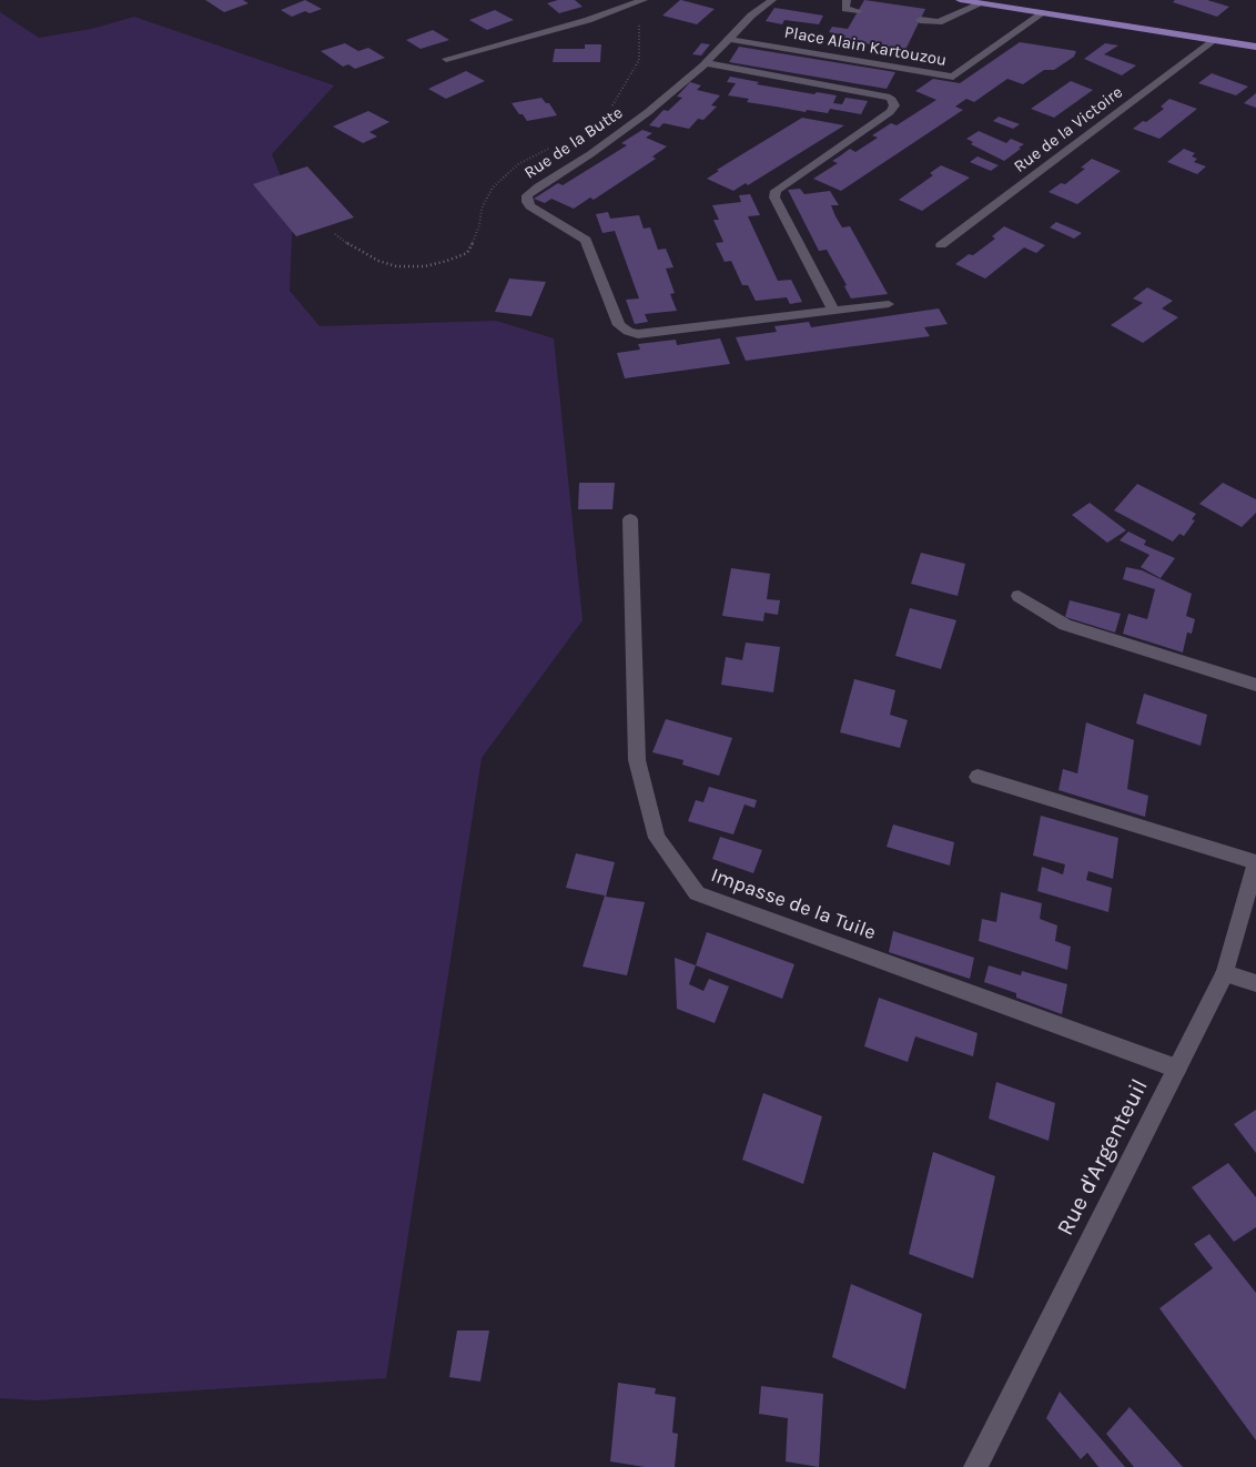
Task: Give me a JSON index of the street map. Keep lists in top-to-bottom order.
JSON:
{
  "streets": {
    "street": [
      "Place Alain Kartouzou",
      "Rue de la Victoire",
      "Rue de la Butte",
      "Impasse de la Tuile",
      "Rue d'Argenteuil"
    ]
  },
  "crossings": [
    ["Place Alain Kartouzou", "Rue de la Butte"],
    ["Impasse de la Tuile", "Rue d'Argenteuil"]
  ]
}
